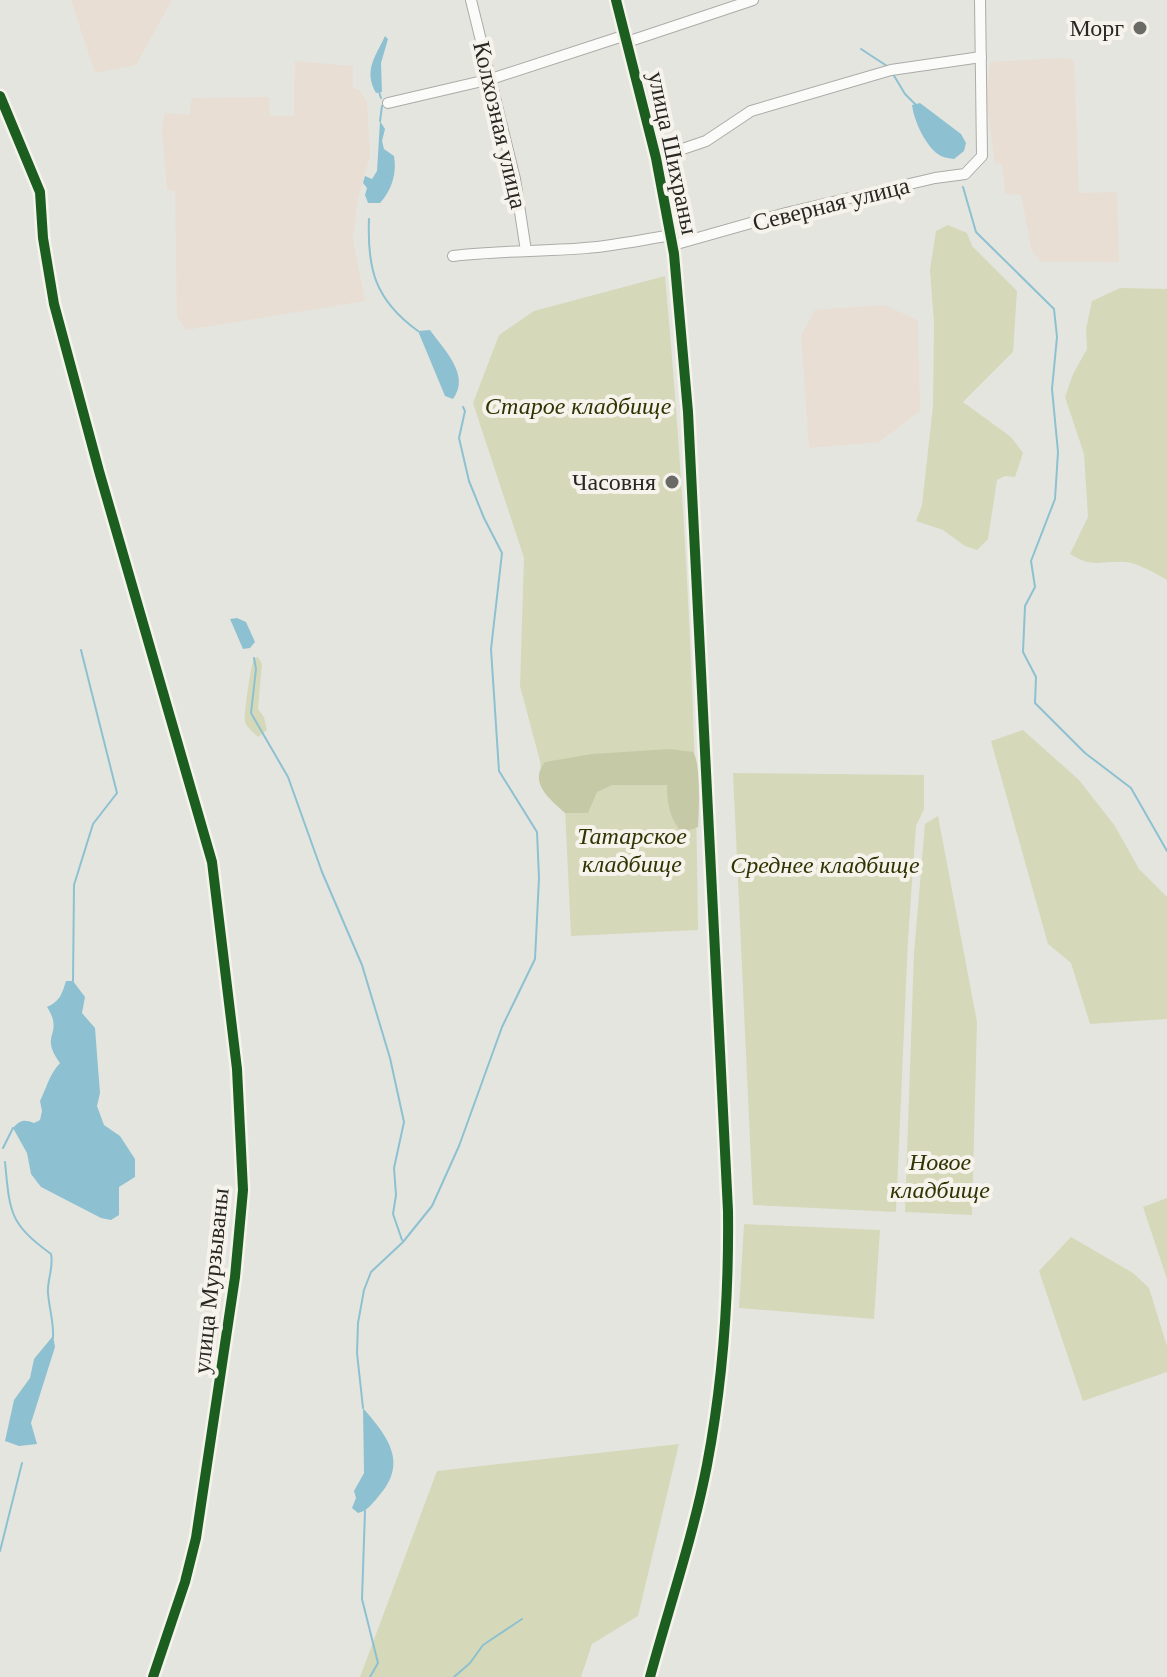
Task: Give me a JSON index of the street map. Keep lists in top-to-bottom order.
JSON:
{
  "streets": {
    "street": [
      "Колхозная улица",
      "улица Шихраны",
      "Северная улица",
      "улица Мурзываны"
    ]
  },
  "crossings": [
    ["Колхозная улица", "Северная улица"],
    ["улица Шихраны", "Северная улица"]
  ],
  "parks": [
    "Старое кладбище",
    "Татарское кладбище",
    "Среднее кладбище",
    "Новое кладбище"
  ],
  "places": ["Морг", "Часовня"]
}
